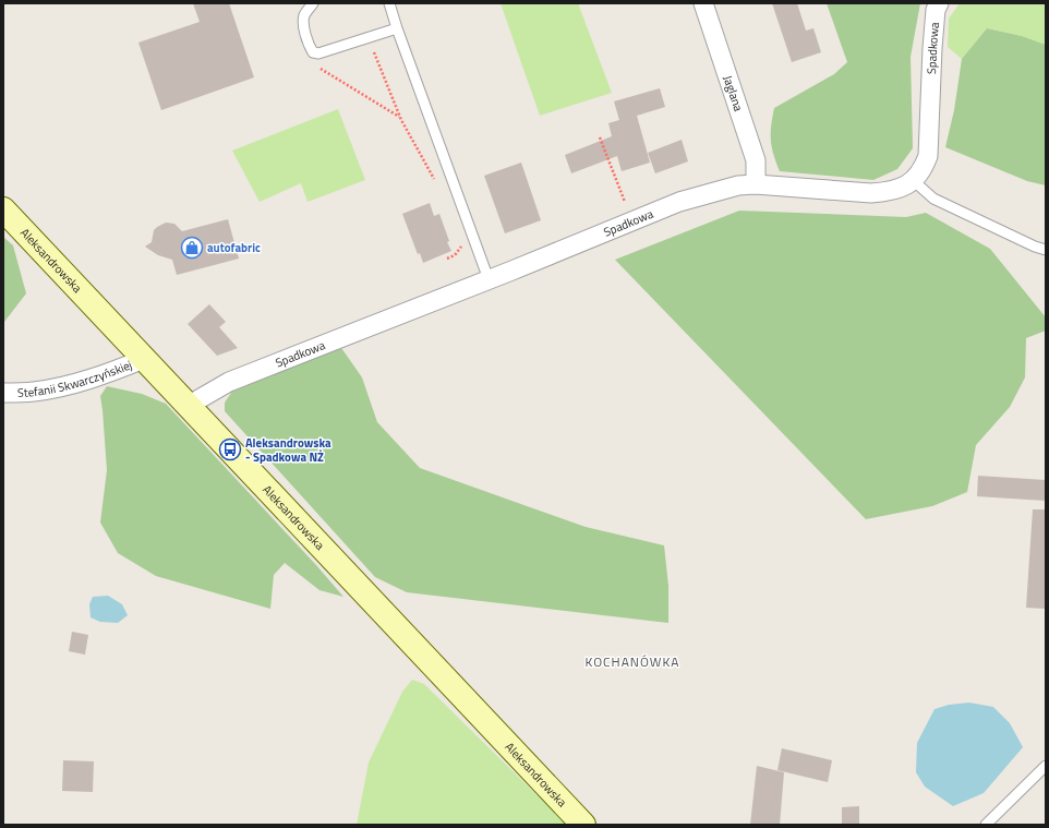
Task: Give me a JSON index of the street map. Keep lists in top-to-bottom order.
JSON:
{
  "streets": {
    "main road": ["Aleksandrowska"],
    "street": ["Spadkowa", "Jaglana", "Stefanii Skwarczyńskiej"]
  },
  "crossings": [
    ["Spadkowa", "Jaglana"],
    ["Spadkowa", "Aleksandrowska"],
    ["Aleksandrowska", "Stefanii Skwarczyńskiej"]
  ],
  "districts": ["KOCHANÓWKA"],
  "places": {
    "shop": ["autofabric"],
    "bus stop": ["Aleksandrowska - Spadkowa NŻ"]
  }
}
